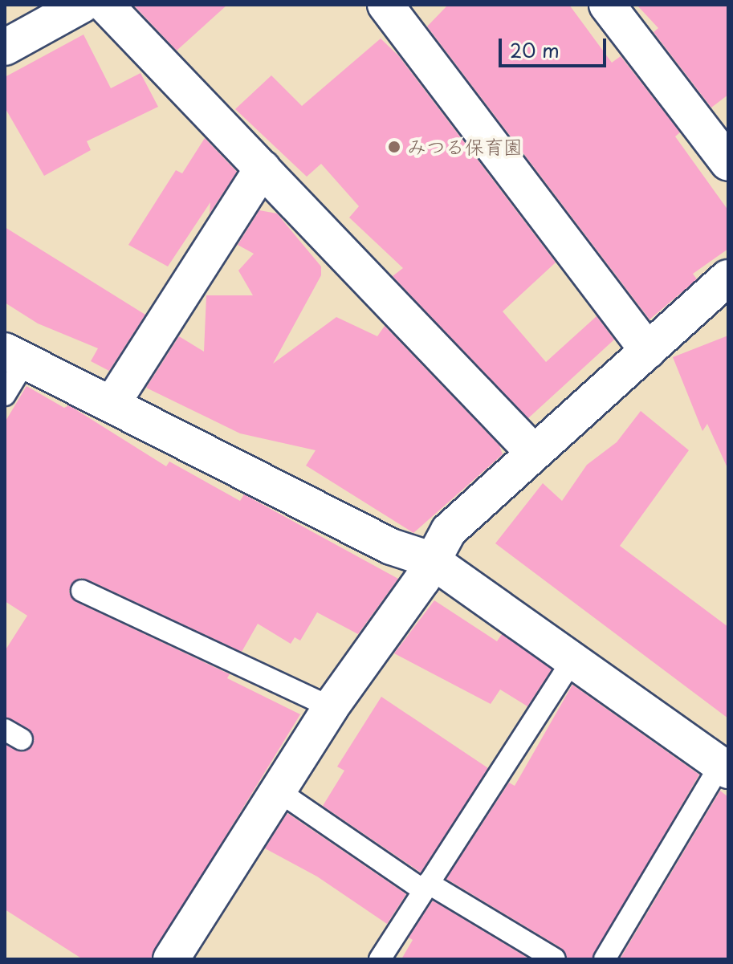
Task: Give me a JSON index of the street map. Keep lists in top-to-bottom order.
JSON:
{
  "places": ["みつる保育園"],
  "scale_bar": "20 m"
}
